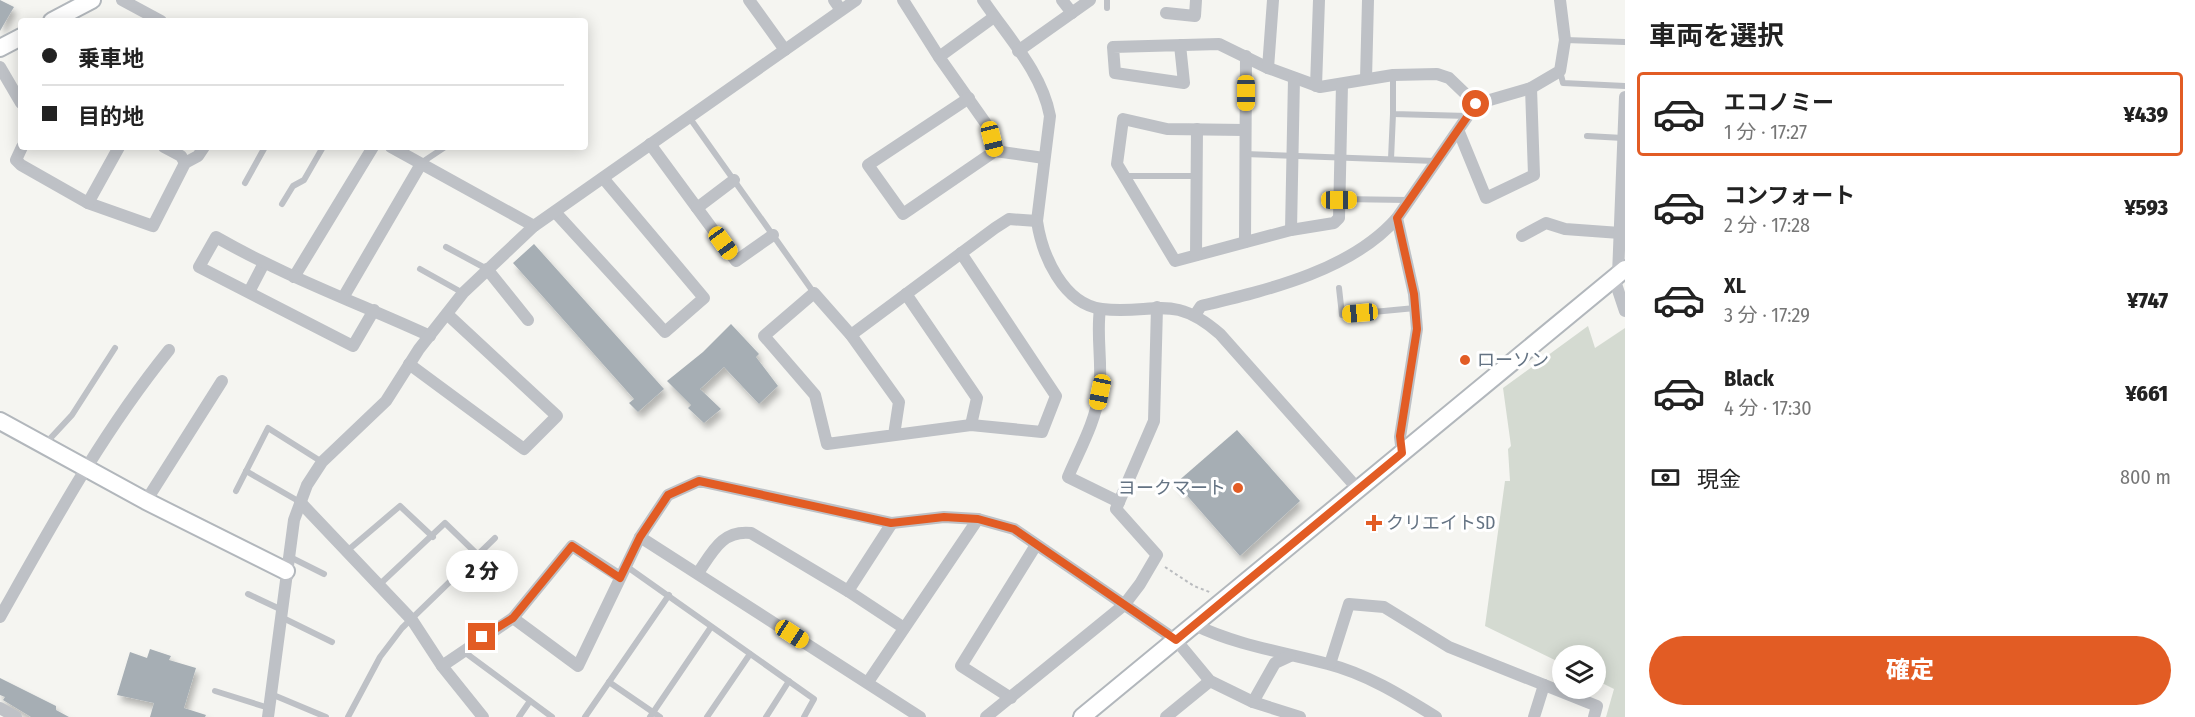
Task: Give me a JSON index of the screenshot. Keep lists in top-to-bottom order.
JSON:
{
  "places": {
    "other": ["ローソン", "ヨークマート"],
    "health": ["クリエイトSD"]
  },
  "page": {
    "heading": "車両を選択",
    "banner": ["乗車地", "目的地"],
    "list": [
      {
        "name": "エコノミー",
        "note": "1 分 · 17:27",
        "value": "¥439"
      },
      {
        "name": "コンフォート",
        "note": "2 分 · 17:28",
        "value": "¥593"
      },
      {
        "name": "XL",
        "note": "3 分 · 17:29",
        "value": "¥747"
      },
      {
        "name": "Black",
        "note": "4 分 · 17:30",
        "value": "¥661"
      }
    ],
    "pay": ["現金", "800 m"],
    "bubble": "2 分",
    "buttons": "確定"
  }
}
